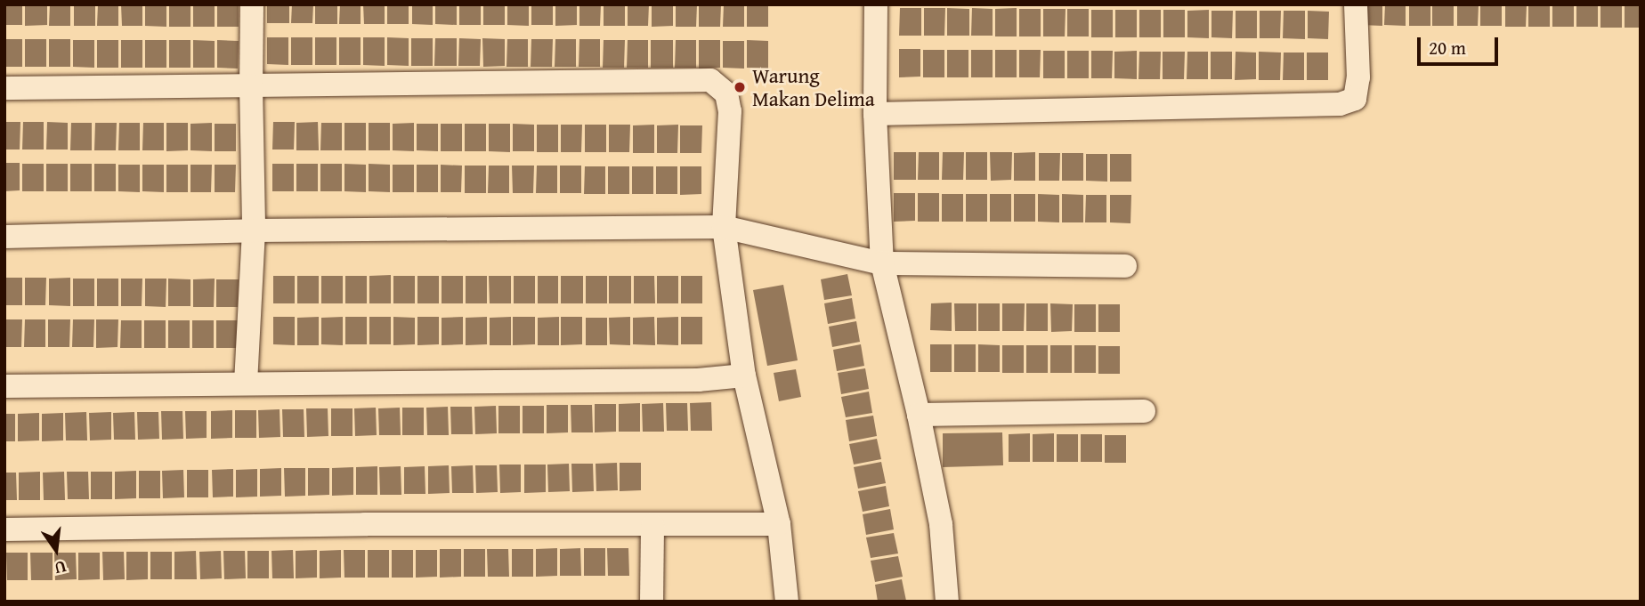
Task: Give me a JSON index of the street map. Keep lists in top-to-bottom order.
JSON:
{
  "places": ["Warung Makan Delima"],
  "scale_bar": "20 m",
  "north": "bottom"
}
